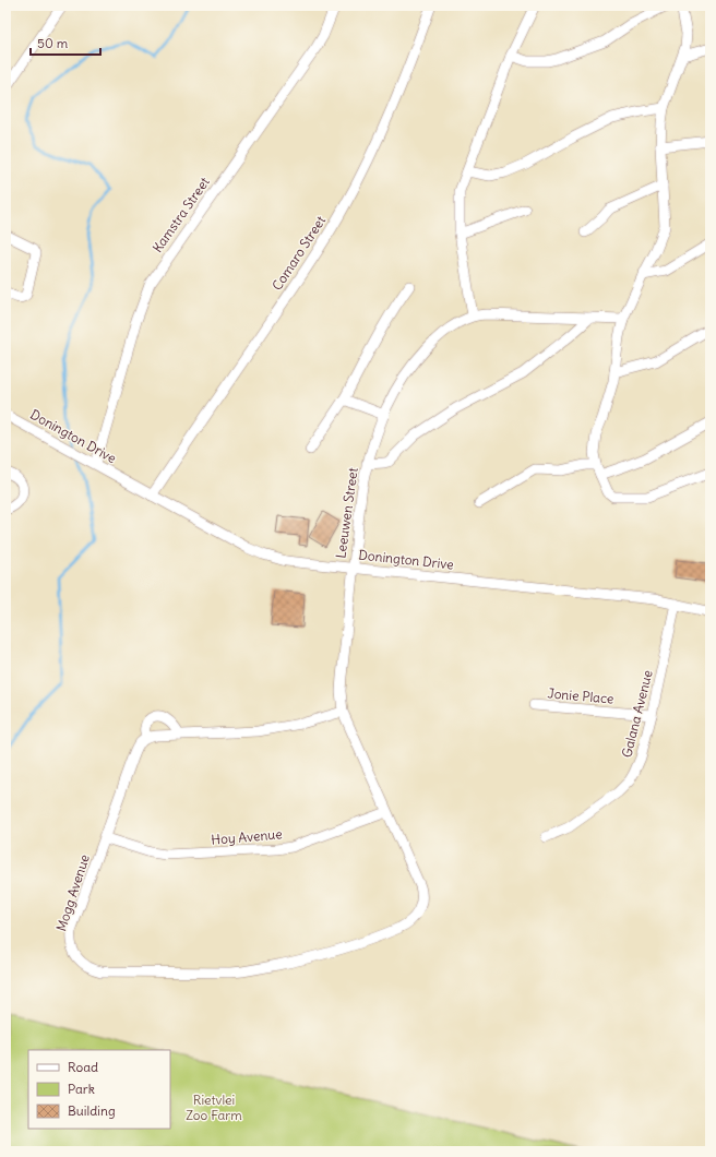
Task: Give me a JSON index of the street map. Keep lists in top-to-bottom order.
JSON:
{
  "streets": {
    "street": [
      "Kamstra Street",
      "Comaro Street",
      "Donington Drive",
      "Leeuwen Street",
      "Jonie Place",
      "Galana Avenue",
      "Hoy Avenue",
      "Mogg Avenue"
    ]
  },
  "crossings": [
    ["Kamstra Street", "Donington Drive"],
    ["Comaro Street", "Donington Drive"],
    ["Donington Drive", "Leeuwen Street"],
    ["Donington Drive", "Galana Avenue"],
    ["Leeuwen Street", "Hoy Avenue"],
    ["Leeuwen Street", "Mogg Avenue"],
    ["Jonie Place", "Galana Avenue"],
    ["Hoy Avenue", "Mogg Avenue"]
  ],
  "parks": ["Rietvlei Zoo Farm"],
  "legend": ["Road", "Park", "Building"],
  "scale_bar": "50 m"
}
